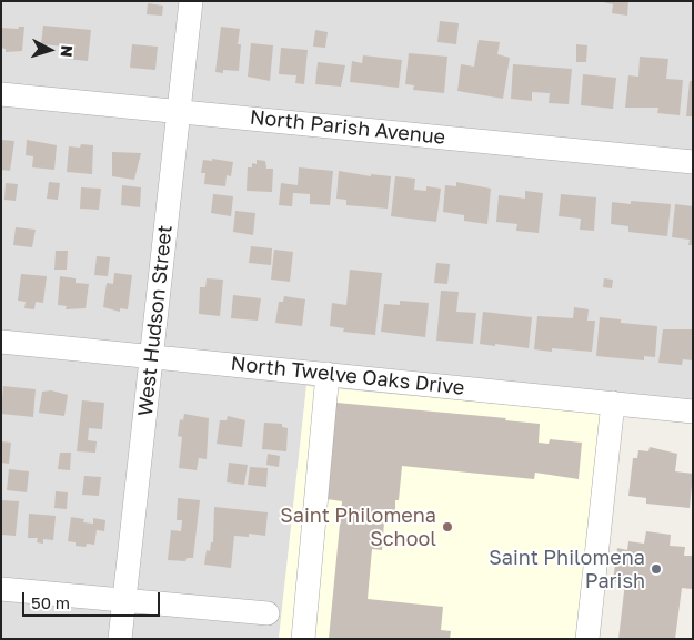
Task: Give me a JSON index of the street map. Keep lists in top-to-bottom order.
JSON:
{
  "streets": {
    "street": ["North Parish Avenue", "West Hudson Street", "North Twelve Oaks Drive"]
  },
  "crossings": [
    ["North Parish Avenue", "West Hudson Street"],
    ["West Hudson Street", "North Twelve Oaks Drive"]
  ],
  "places": ["Saint Philomena School", "Saint Philomena Parish"],
  "scale_bar": "50 m",
  "north": "right"
}
